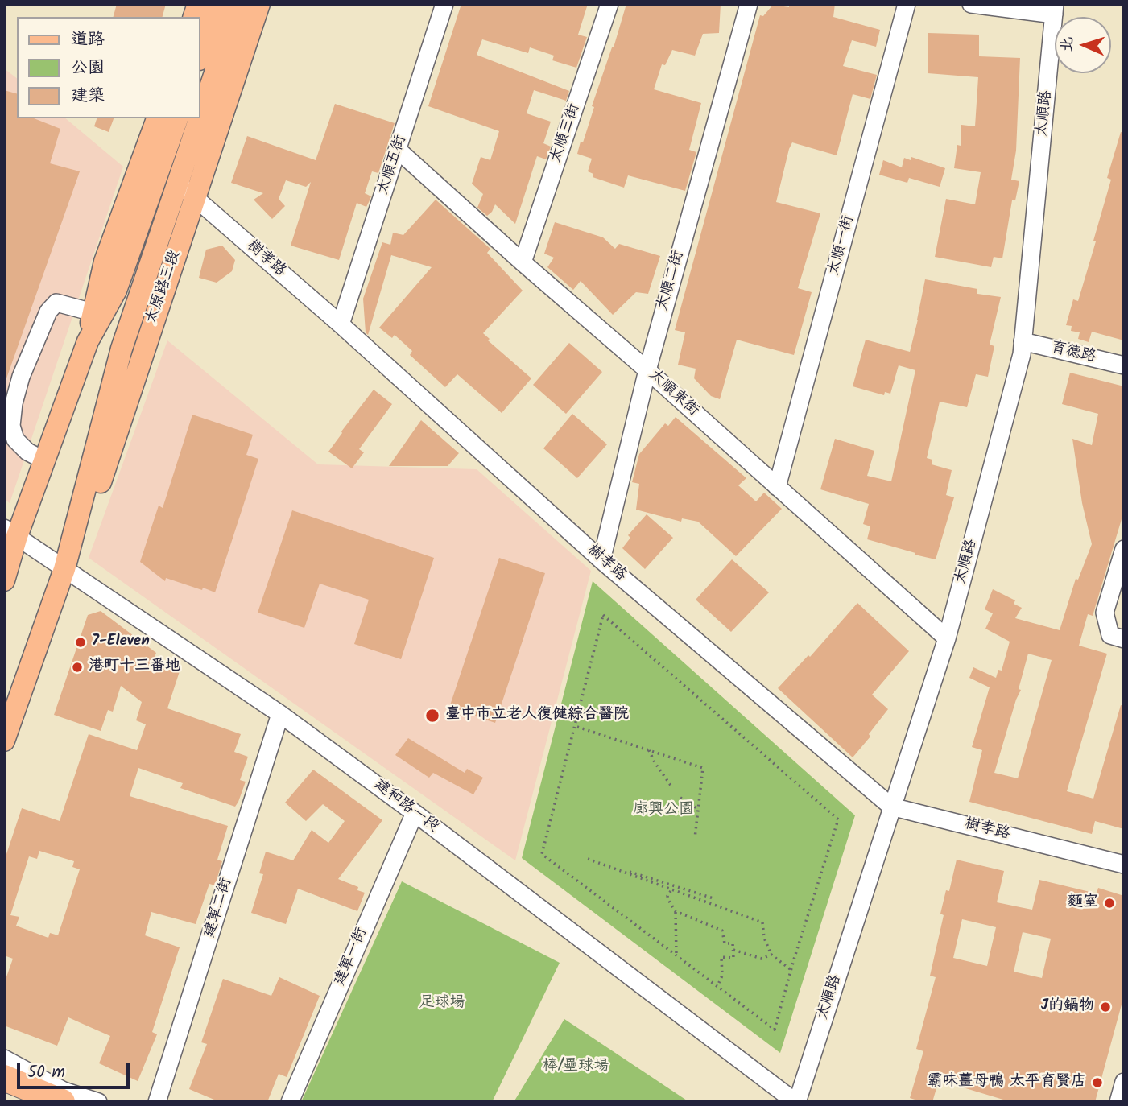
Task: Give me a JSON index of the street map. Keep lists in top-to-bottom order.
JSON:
{
  "streets": {
    "main road": ["太原路三段"],
    "street": [
      "太順路",
      "太順三街",
      "太順五街",
      "太順一街",
      "樹孝路",
      "太順二街",
      "育德路",
      "太順東街",
      "建和路一段",
      "建軍二街",
      "建軍一街"
    ]
  },
  "crossings": [
    ["太順路", "樹孝路"],
    ["太順路", "育德路"],
    ["太順路", "太順東街"],
    ["太順路", "建和路一段"],
    ["太順三街", "太順東街"],
    ["太順五街", "樹孝路"],
    ["太順五街", "太順東街"],
    ["太順一街", "太順東街"],
    ["樹孝路", "太順二街"],
    ["樹孝路", "太原路三段"],
    ["太順二街", "太順東街"],
    ["太原路三段", "建和路一段"],
    ["建和路一段", "建軍二街"],
    ["建和路一段", "建軍一街"]
  ],
  "parks": ["廊興公園", "足球場", "棒/壘球場"],
  "places": [
    "7-Eleven",
    "港町十三番地",
    "臺中市立老人復健綜合醫院",
    "麵室",
    "J的鍋物",
    "霸味薑母鴨 太平育賢店"
  ],
  "legend": ["道路", "公園", "建築"],
  "scale_bar": "50 m",
  "north": "left"
}
